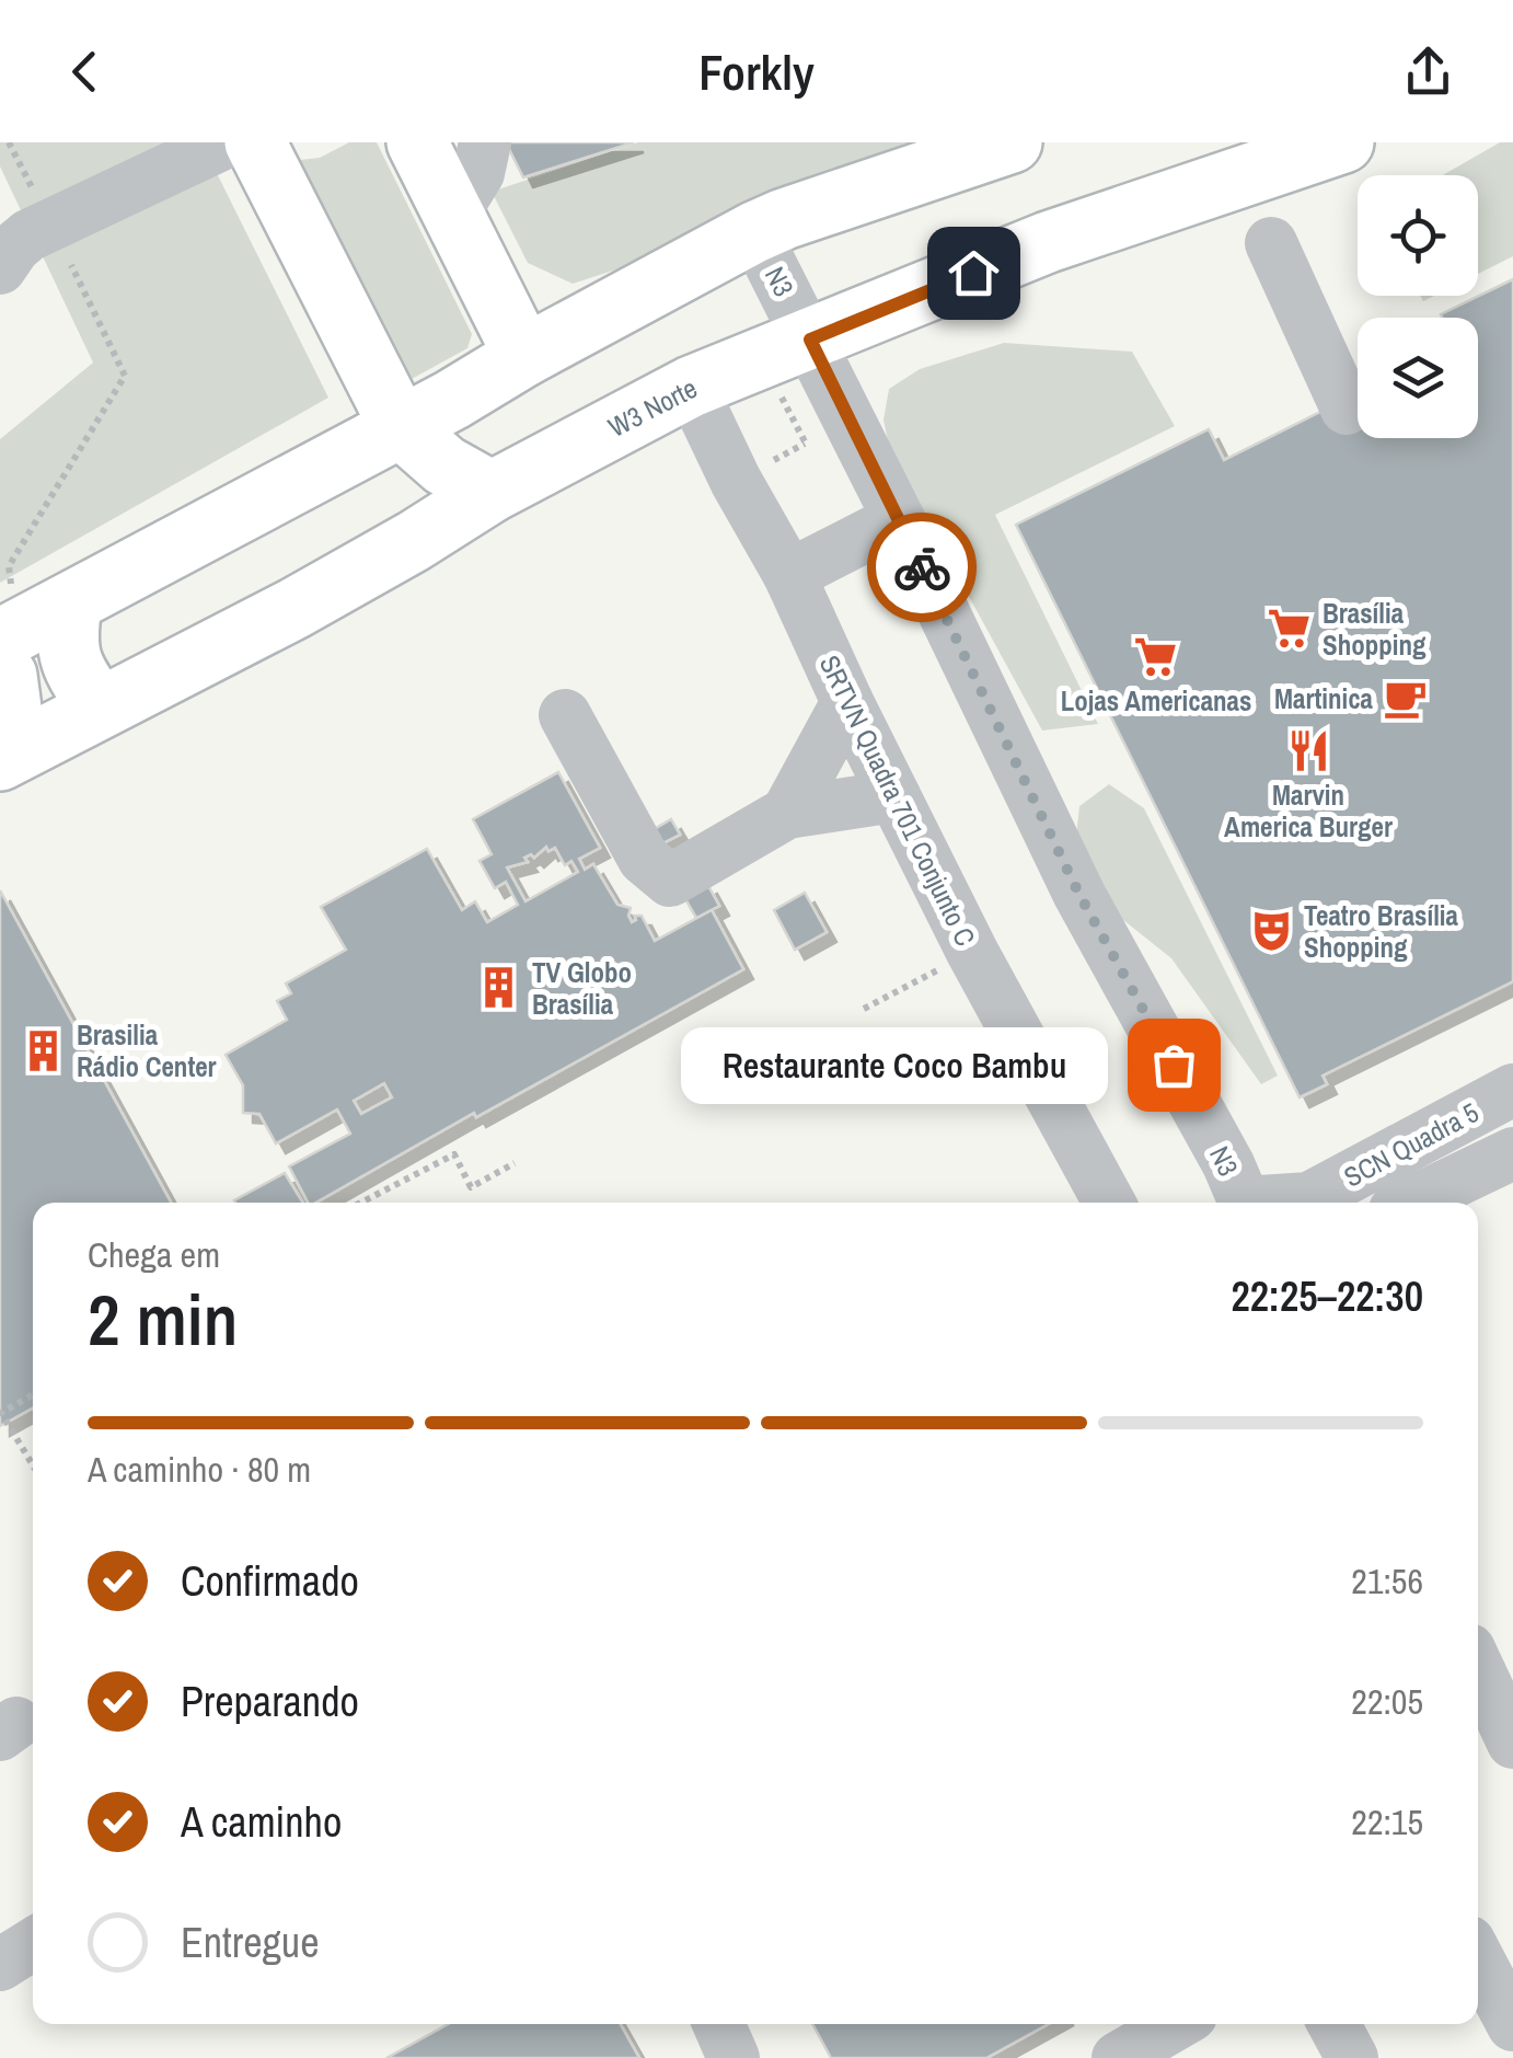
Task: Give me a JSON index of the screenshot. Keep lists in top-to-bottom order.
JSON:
{
  "streets": {
    "main road": ["W3 Norte"],
    "street": ["N3", "SRTVN Quadra 701 Conjunto C", "SCN Quadra 5"]
  },
  "crossings": [
    ["N3", "W3 Norte"],
    ["N3", "SCN Quadra 5"],
    ["W3 Norte", "SRTVN Quadra 701 Conjunto C"]
  ],
  "places": {
    "supermarket": ["Brasília Shopping", "Lojas Americanas"],
    "cafe": ["Martinica"],
    "restaurant": ["Marvin America Burger"],
    "theatre": ["Teatro Brasília Shopping"],
    "building": ["TV Globo Brasília", "Brasilia Rádio Center"],
    "other": ["Restaurante Coco Bambu"]
  },
  "page": {
    "header": "Forkly",
    "bubble": "Restaurante Coco Bambu",
    "heading": ["2 min", "Chega em", "22:25–22:30"],
    "bar": "A caminho · 80 m",
    "list": [
      ["Confirmado", "21:56"],
      ["Preparando", "22:05"],
      ["A caminho", "22:15"],
      "Entregue"
    ]
  }
}
